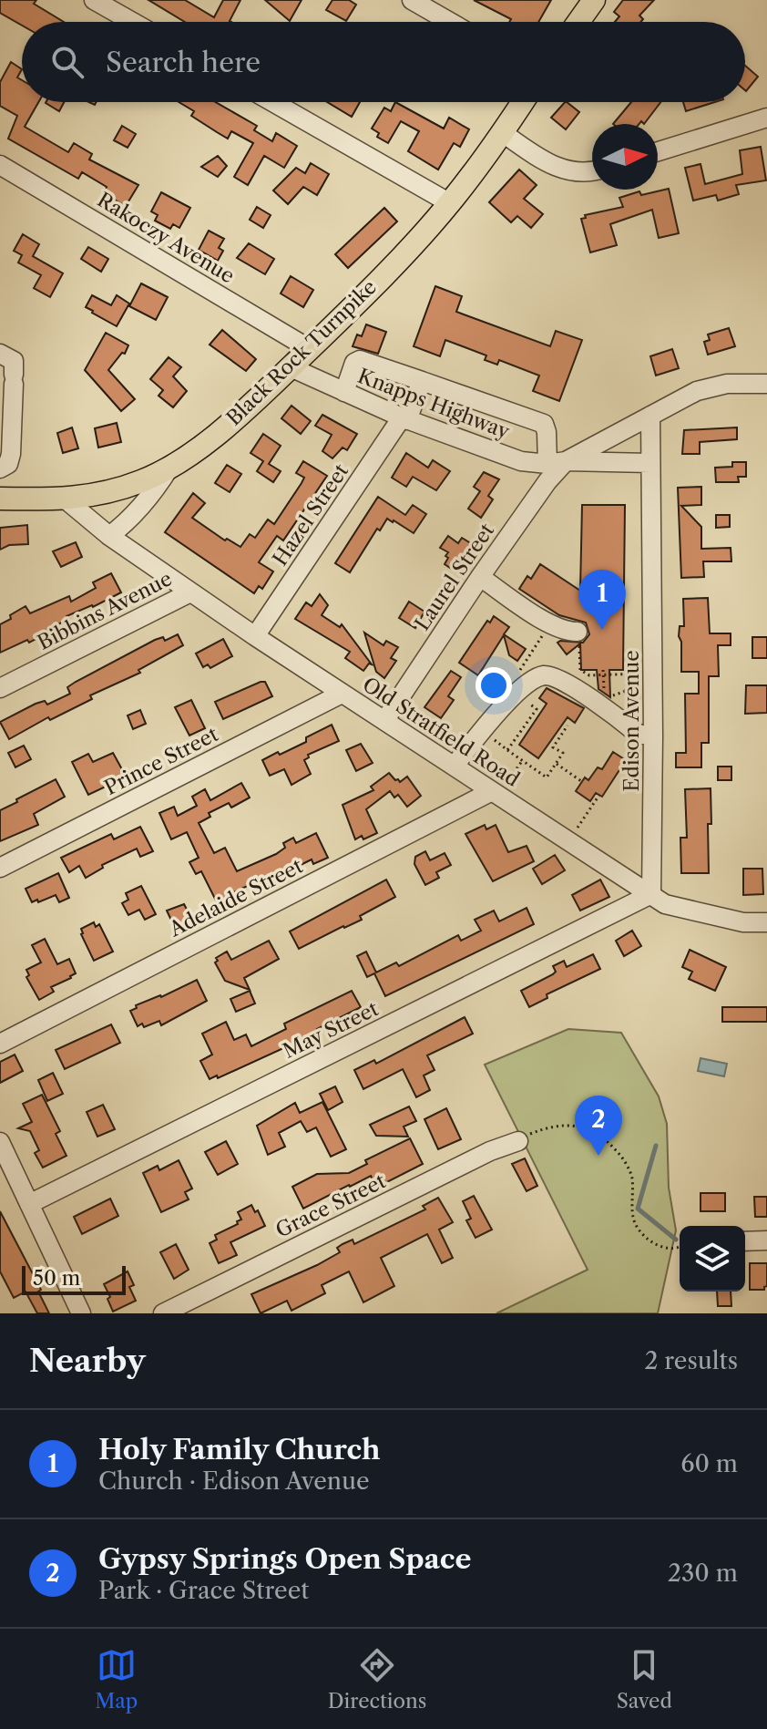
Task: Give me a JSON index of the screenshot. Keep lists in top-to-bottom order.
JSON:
{
  "streets": {
    "main road": ["Black Rock Turnpike"],
    "street": [
      "Rakoczy Avenue",
      "Knapps Highway",
      "Hazel Street",
      "Laurel Street",
      "Bibbins Avenue",
      "Edison Avenue",
      "Old Stratfield Road",
      "Prince Street",
      "Adelaide Street",
      "May Street",
      "Grace Street"
    ]
  },
  "crossings": [
    ["Rakoczy Avenue", "Black Rock Turnpike"],
    ["Black Rock Turnpike", "Knapps Highway"],
    ["Black Rock Turnpike", "Old Stratfield Road"],
    ["Knapps Highway", "Hazel Street"],
    ["Knapps Highway", "Laurel Street"],
    ["Knapps Highway", "Edison Avenue"],
    ["Hazel Street", "Old Stratfield Road"],
    ["Laurel Street", "Old Stratfield Road"],
    ["Bibbins Avenue", "Old Stratfield Road"],
    ["Edison Avenue", "Old Stratfield Road"],
    ["Edison Avenue", "May Street"],
    ["Old Stratfield Road", "Prince Street"],
    ["Old Stratfield Road", "Adelaide Street"],
    ["Old Stratfield Road", "May Street"]
  ],
  "scale_bar": "50 m",
  "north": "right",
  "page": {
    "search": "Search here",
    "pins": ["1", "2"],
    "scale": "50 m",
    "heading": ["Nearby", "2 results"],
    "list": [
      {
        "mark": "1",
        "name": "Holy Family Church",
        "note": "Church · Edison Avenue",
        "value": "60 m"
      },
      {
        "mark": "2",
        "name": "Gypsy Springs Open Space",
        "note": "Park · Grace Street",
        "value": "230 m"
      }
    ],
    "nav": ["Map", "Directions", "Saved"]
  }
}
